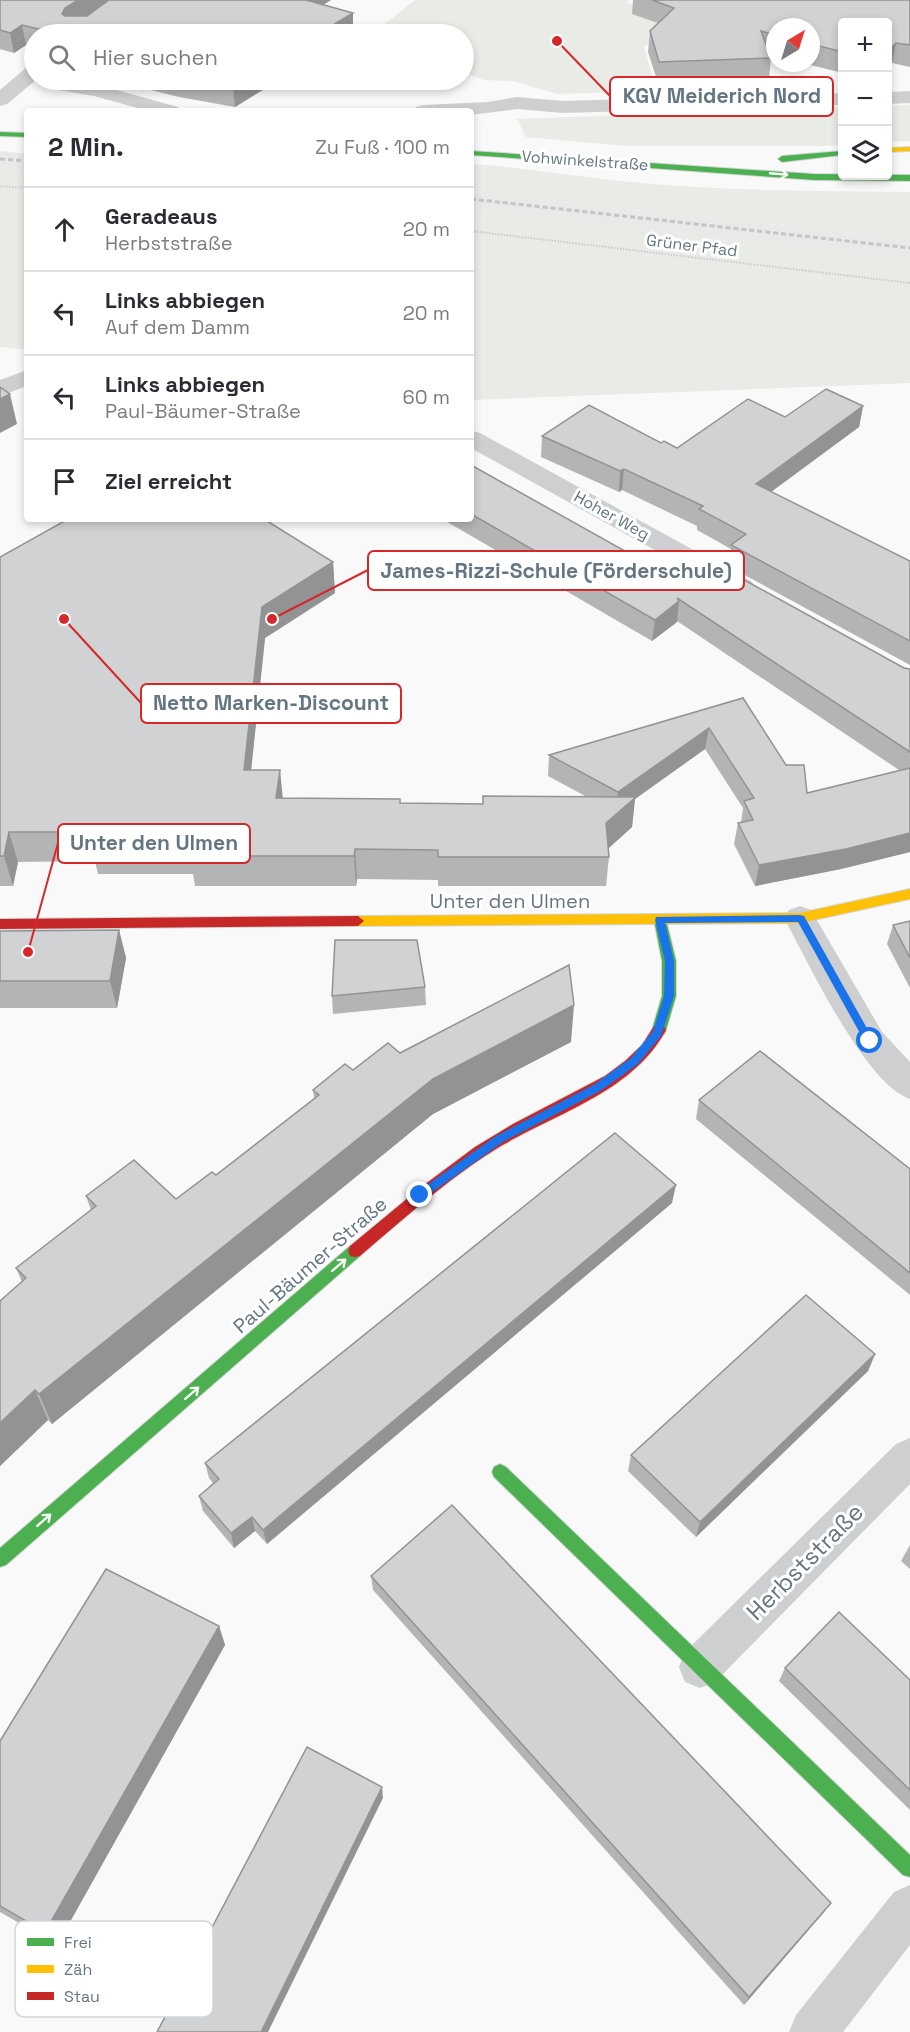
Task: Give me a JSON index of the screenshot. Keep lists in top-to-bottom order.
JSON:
{
  "streets": {
    "street": [
      "Vohwinkelstraße",
      "Hoher Weg",
      "Unter den Ulmen",
      "Paul-Bäumer-Straße",
      "Herbststraße"
    ],
    "path": ["Grüner Pfad"]
  },
  "crossings": [
    ["Unter den Ulmen", "Paul-Bäumer-Straße"]
  ],
  "one_way": ["Paul-Bäumer-Straße"],
  "places": [
    "KGV Meiderich Nord",
    "Netto Marken-Discount",
    "James-Rizzi-Schule (Förderschule)",
    "Unter den Ulmen"
  ],
  "legend": ["Frei", "Zäh", "Stau"],
  "north": "top right",
  "page": {
    "map_buttons": ["+", "−"],
    "search": "Hier suchen",
    "heading": ["2 Min.", "Zu Fuß · 100 m"],
    "list": [
      ["Geradeaus", "Herbststraße", "20 m"],
      ["Links abbiegen", "Auf dem Damm", "20 m"],
      ["Links abbiegen", "Paul-Bäumer-Straße", "60 m"],
      "Ziel erreicht"
    ]
  }
}
